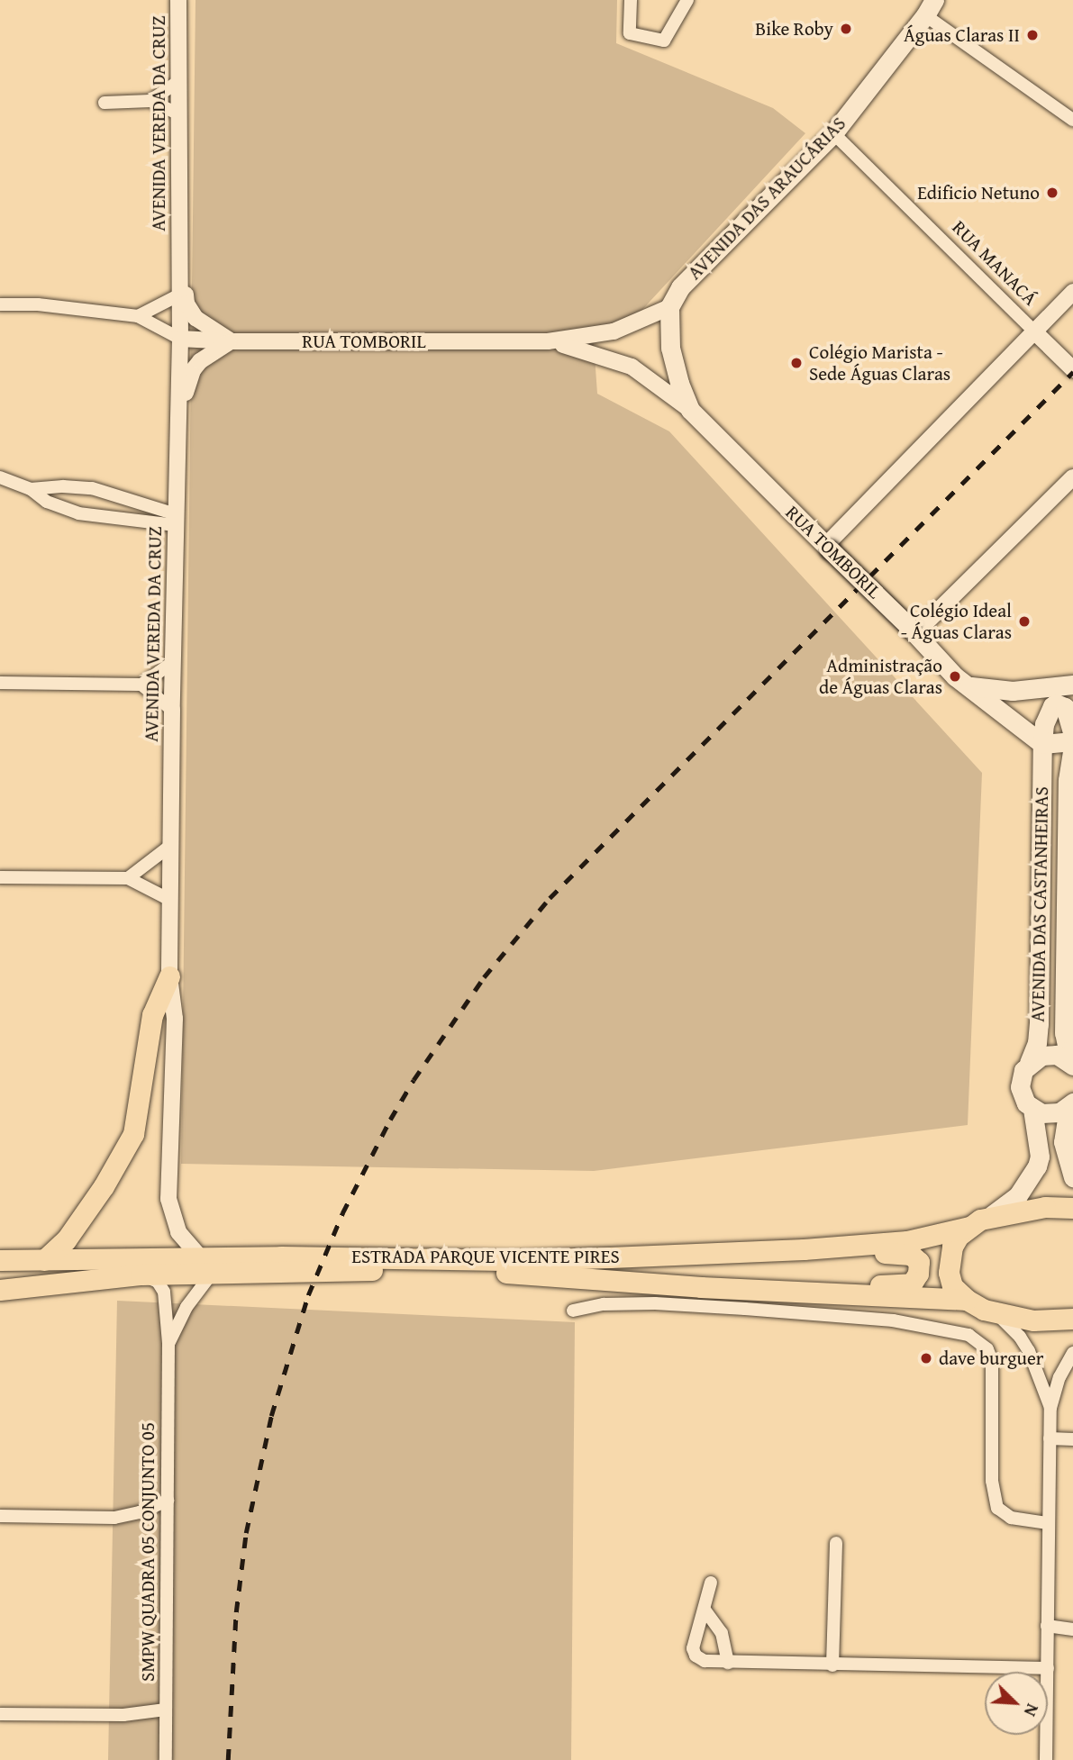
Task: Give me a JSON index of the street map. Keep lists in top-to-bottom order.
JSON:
{
  "streets": {
    "main road": [
      "AVENIDA DAS ARAUCÁRIAS",
      "RUA TOMBORIL",
      "AVENIDA DAS CASTANHEIRAS",
      "ESTRADA PARQUE VICENTE PIRES"
    ],
    "street": ["AVENIDA VEREDA DA CRUZ", "RUA MANACÁ", "SMPW QUADRA 05 CONJUNTO 05"]
  },
  "crossings": [
    ["AVENIDA VEREDA DA CRUZ", "RUA TOMBORIL"],
    ["AVENIDA VEREDA DA CRUZ", "ESTRADA PARQUE VICENTE PIRES"],
    ["AVENIDA VEREDA DA CRUZ", "SMPW QUADRA 05 CONJUNTO 05"],
    ["AVENIDA DAS ARAUCÁRIAS", "RUA MANACÁ"],
    ["AVENIDA DAS ARAUCÁRIAS", "RUA TOMBORIL"],
    ["RUA TOMBORIL", "AVENIDA DAS CASTANHEIRAS"],
    ["ESTRADA PARQUE VICENTE PIRES", "SMPW QUADRA 05 CONJUNTO 05"]
  ],
  "places": [
    "Bike Roby",
    "Águas Claras II",
    "Edificio Netuno",
    "Colégio Marista - Sede Águas Claras",
    "Colégio Ideal - Águas Claras",
    "Administração de Águas Claras",
    "dave burguer"
  ],
  "north": "bottom right"
}
